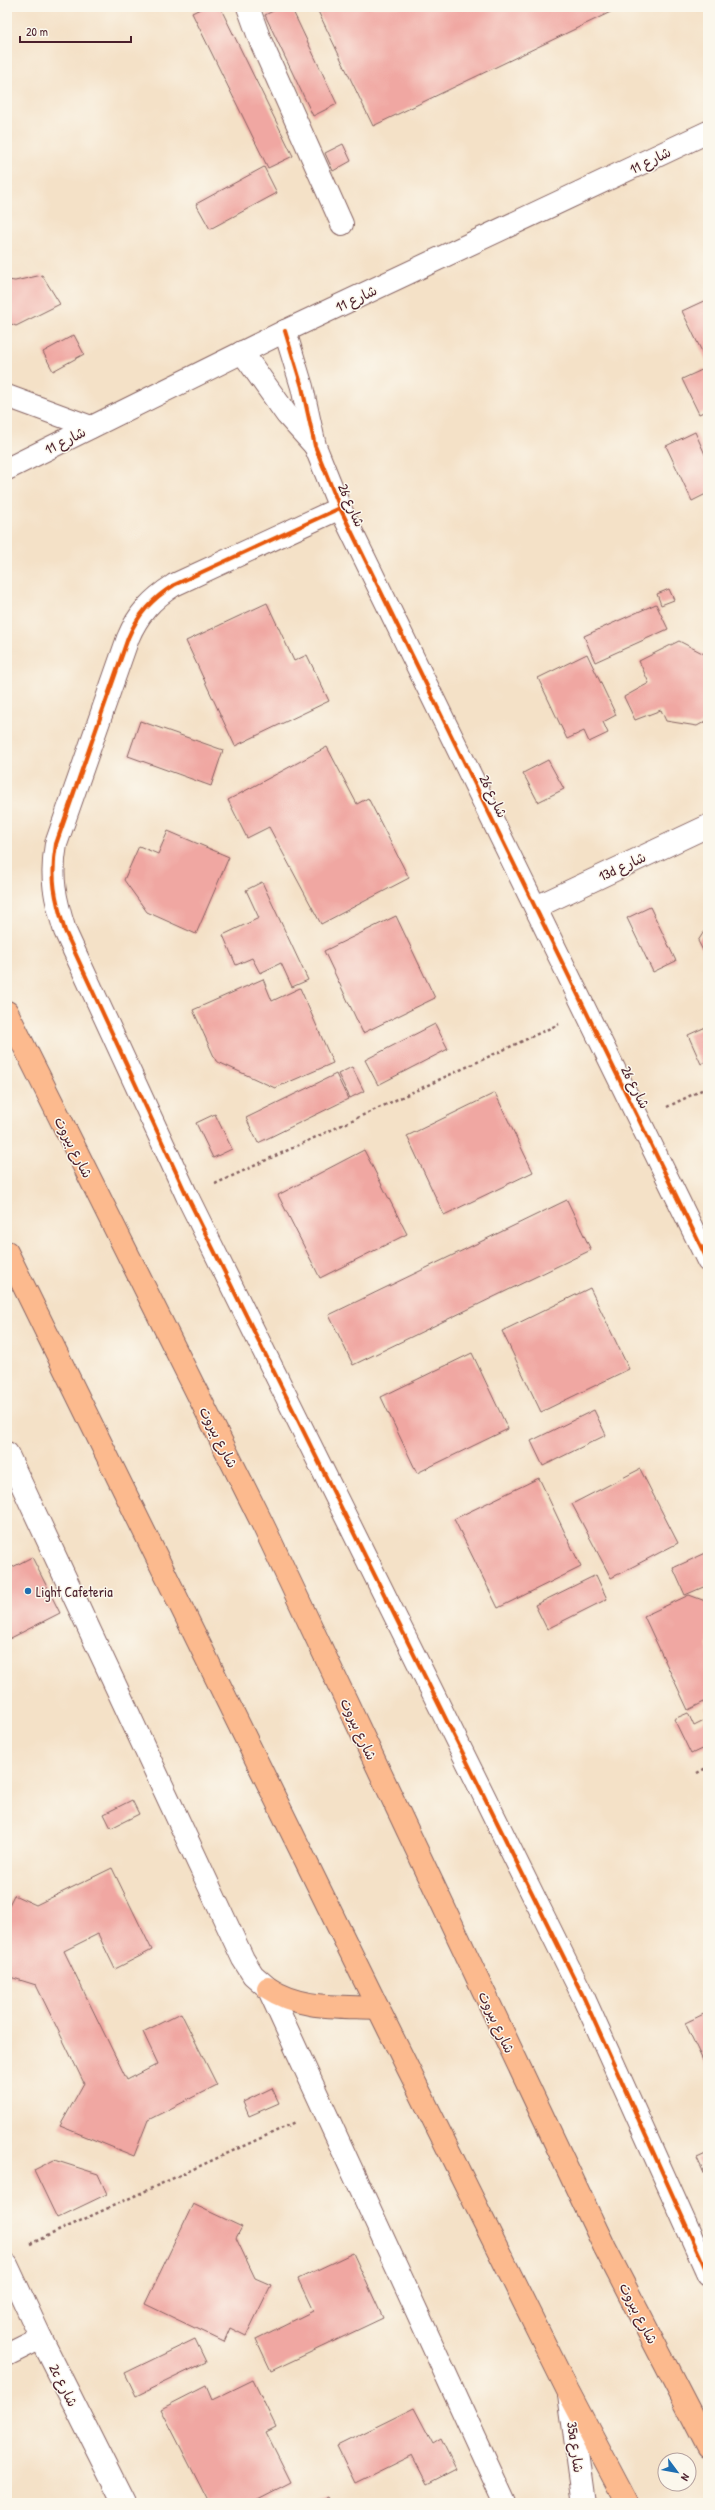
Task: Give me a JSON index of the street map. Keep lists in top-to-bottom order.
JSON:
{
  "streets": {
    "main road": ["شارع بيروت"],
    "street": [
      "شارع 11",
      "شارع 26",
      "13d شارع",
      "2c شارع",
      "35a شارع"
    ]
  },
  "crossings": [
    ["شارع 11", "شارع 26"],
    ["شارع 26", "13d شارع"]
  ],
  "places": ["Light Cafeteria"],
  "scale_bar": "20 m",
  "north": "bottom right"
}
